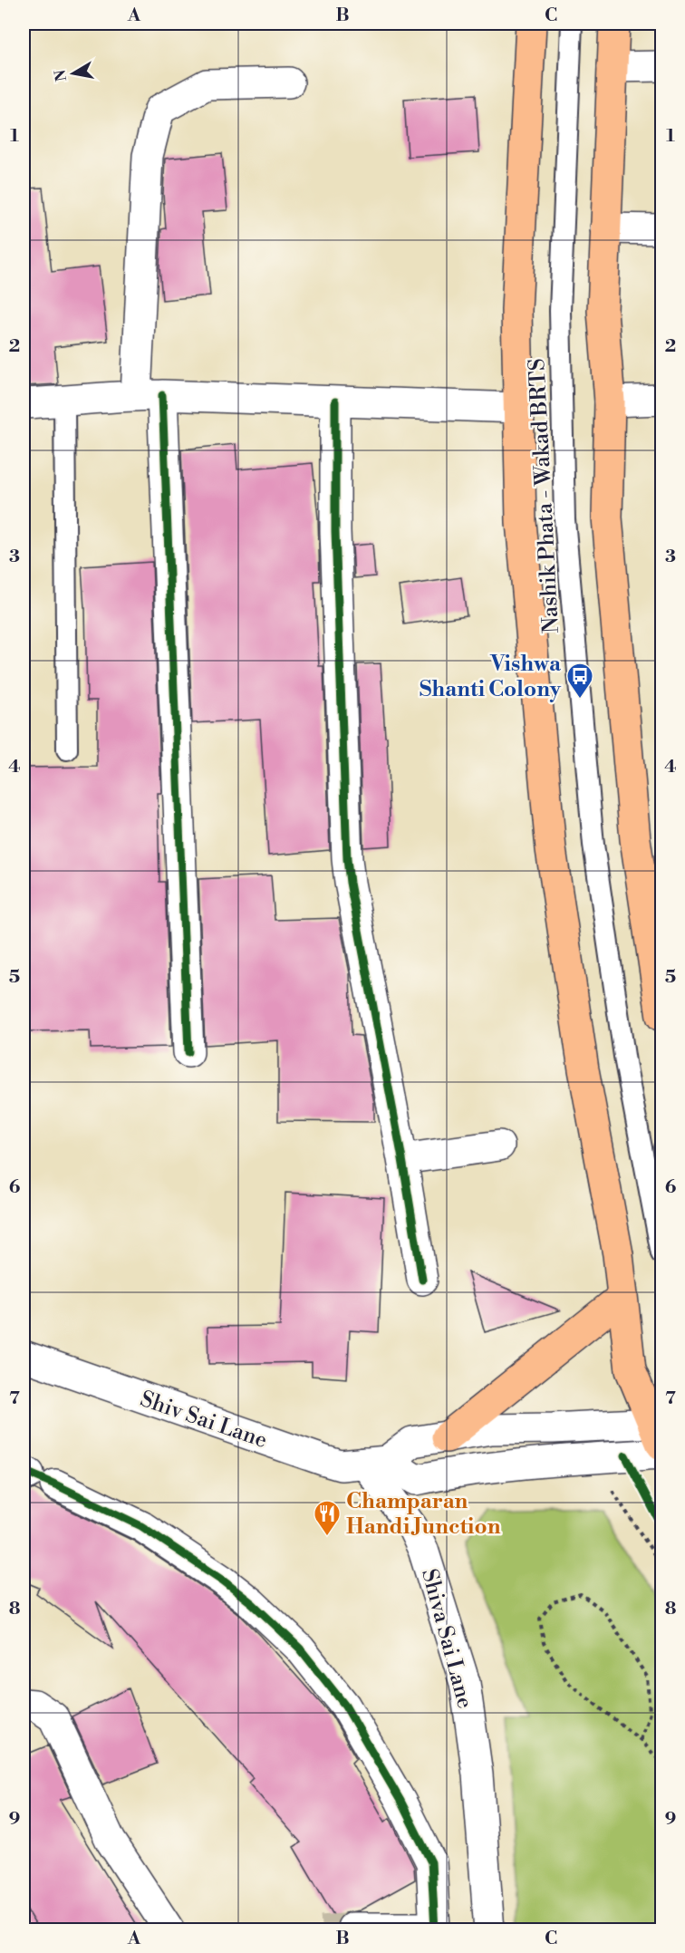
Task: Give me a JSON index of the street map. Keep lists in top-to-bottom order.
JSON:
{
  "streets": {
    "street": ["Shiv Sai Lane", "Shiva Sai Lane"],
    "lane": ["Nashik Phata - Wakad BRTS"]
  },
  "crossings": [
    ["Shiv Sai Lane", "Shiva Sai Lane"]
  ],
  "places": {
    "bus stop": ["Vishwa Shanti Colony"],
    "restaurant": ["Champaran Handi Junction"]
  },
  "north": "left",
  "grid": {
    "columns": ["A", "B", "C"],
    "rows": [
      "1",
      "2",
      "3",
      "4",
      "5",
      "6",
      "7",
      "8",
      "9"
    ]
  }
}
